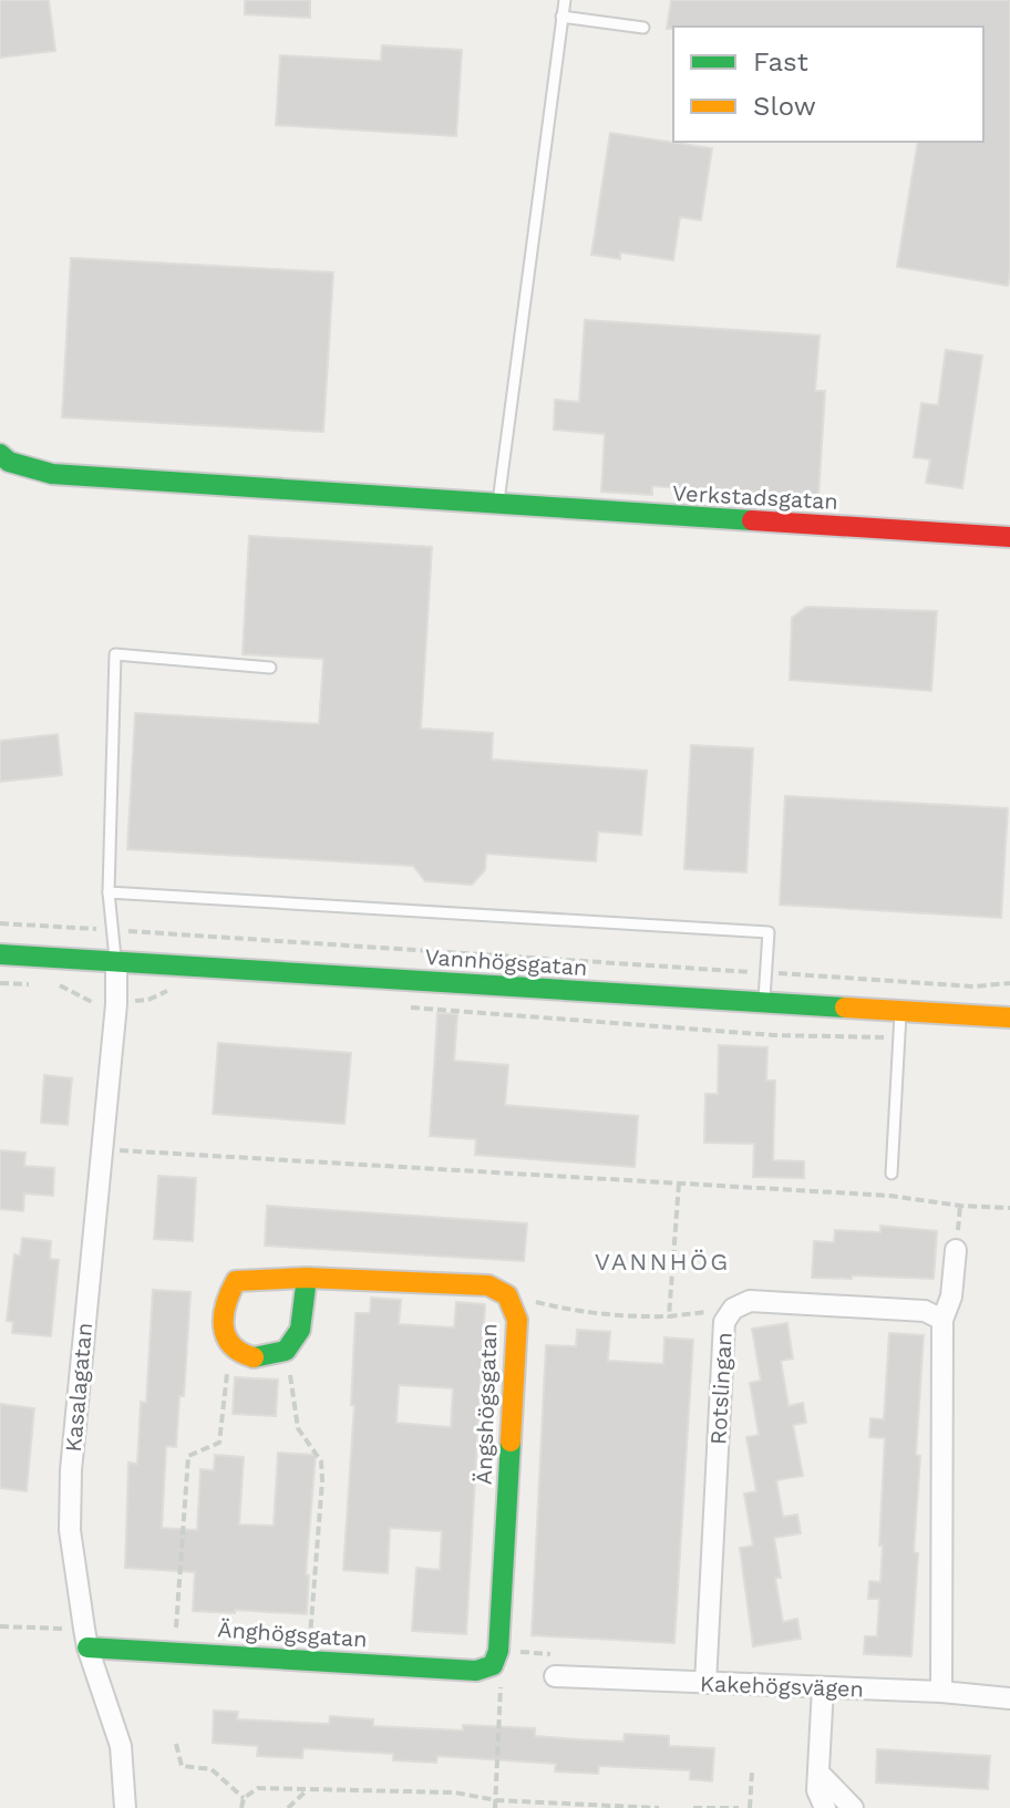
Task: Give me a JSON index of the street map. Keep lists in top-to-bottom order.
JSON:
{
  "streets": {
    "street": [
      "Verkstadsgatan",
      "Vannhögsgatan",
      "Kasalagatan",
      "Rotslingan",
      "Ängshögsgatan",
      "Änghögsgatan",
      "Kakehögsvägen"
    ]
  },
  "crossings": [
    ["Vannhögsgatan", "Kasalagatan"],
    ["Kasalagatan", "Änghögsgatan"],
    ["Rotslingan", "Kakehögsvägen"],
    ["Ängshögsgatan", "Änghögsgatan"]
  ],
  "districts": ["VANNHÖG"],
  "legend": ["Fast", "Slow"]
}
